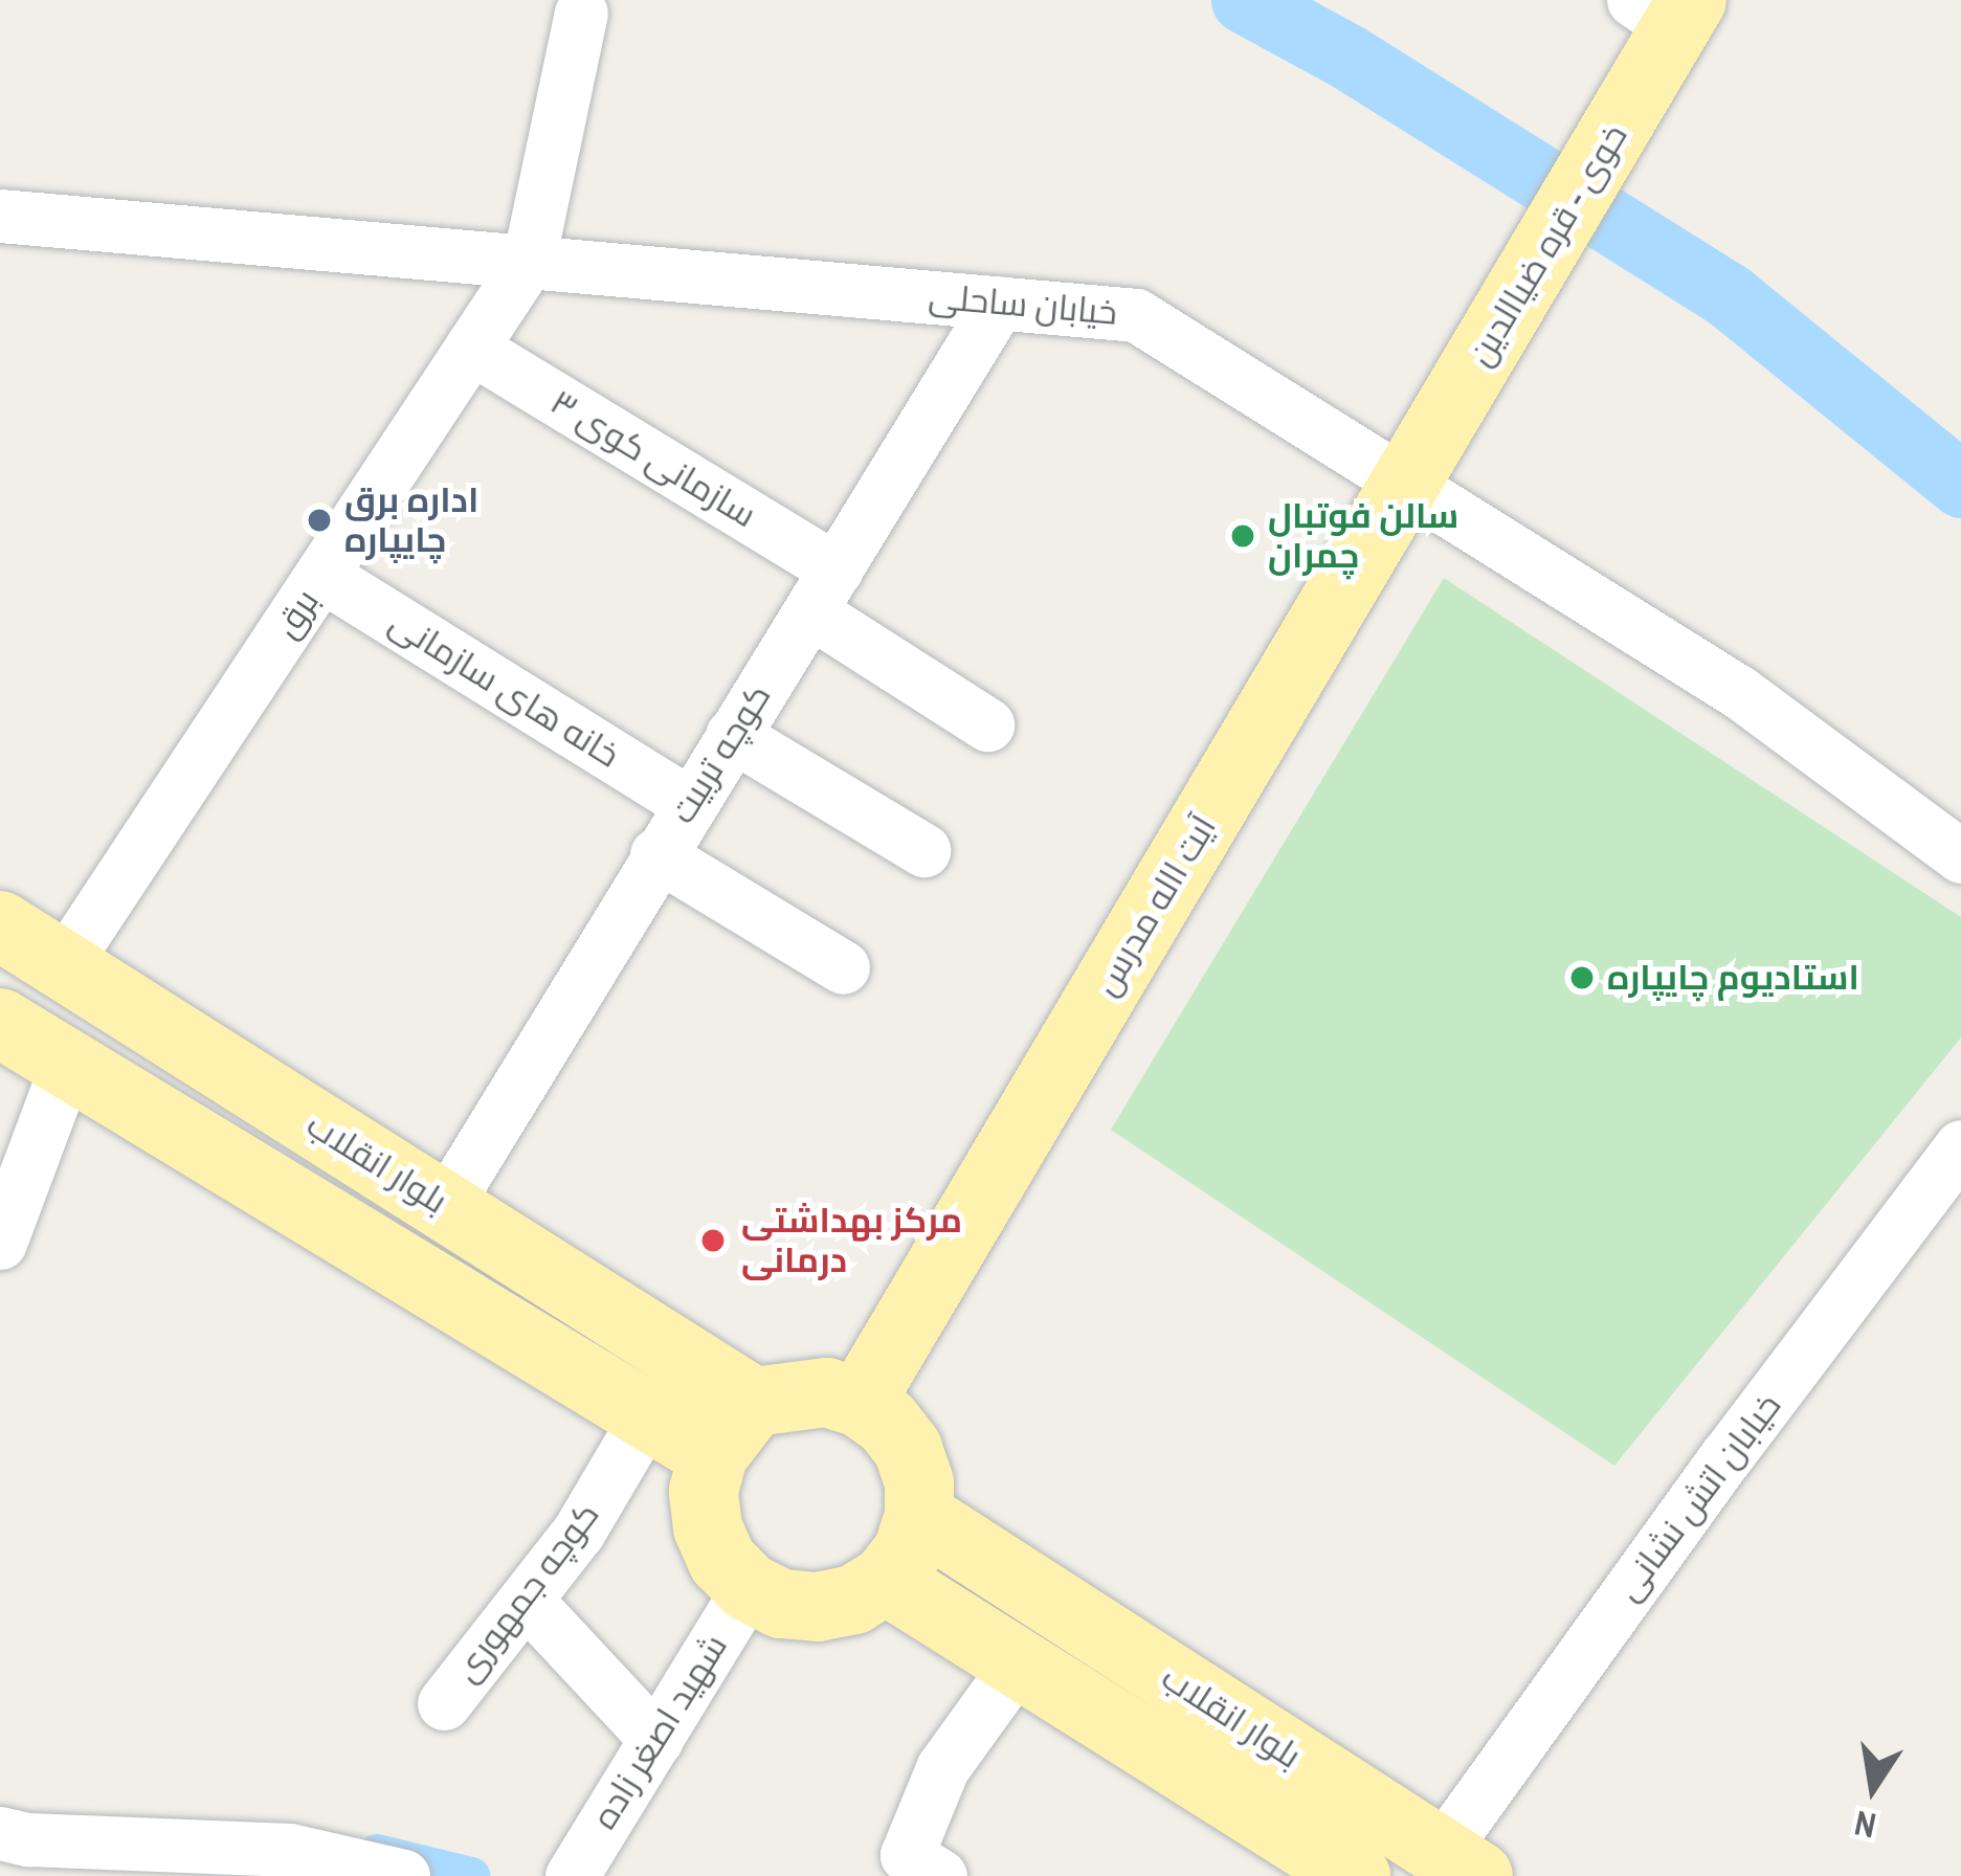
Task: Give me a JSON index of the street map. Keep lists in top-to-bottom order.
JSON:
{
  "streets": {
    "main road": ["خوی - قره ضیاالدین", "آیت االه مدرس", "بلوار انقلاب"],
    "street": [
      "خیابان ساحلی",
      "سازمانی کوی ۳",
      "برق",
      "خانه های سازمانی",
      "کوچه تربیت",
      "خیابان اتش نشانی",
      "کوچه جمهوری",
      "شهید اصغر زاده"
    ]
  },
  "crossings": [
    ["خوی - قره ضیاالدین", "آیت االه مدرس"],
    ["خیابان ساحلی", "برق"],
    ["خیابان ساحلی", "کوچه تربیت"],
    ["خیابان ساحلی", "آیت االه مدرس"],
    ["سازمانی کوی ۳", "برق"],
    ["سازمانی کوی ۳", "کوچه تربیت"],
    ["برق", "خانه های سازمانی"],
    ["برق", "بلوار انقلاب"],
    ["خانه های سازمانی", "کوچه تربیت"],
    ["کوچه تربیت", "بلوار انقلاب"],
    ["آیت االه مدرس", "بلوار انقلاب"],
    ["آیت االه مدرس", "شهید اصغر زاده"],
    ["بلوار انقلاب", "خیابان اتش نشانی"],
    ["بلوار انقلاب", "شهید اصغر زاده"]
  ],
  "places": [
    "اداره برق چایپاره",
    "سالن فوتبال چمران",
    "استادیوم چایپاره",
    "مرکز بهداشتی درمانی"
  ],
  "north": "bottom"
}
